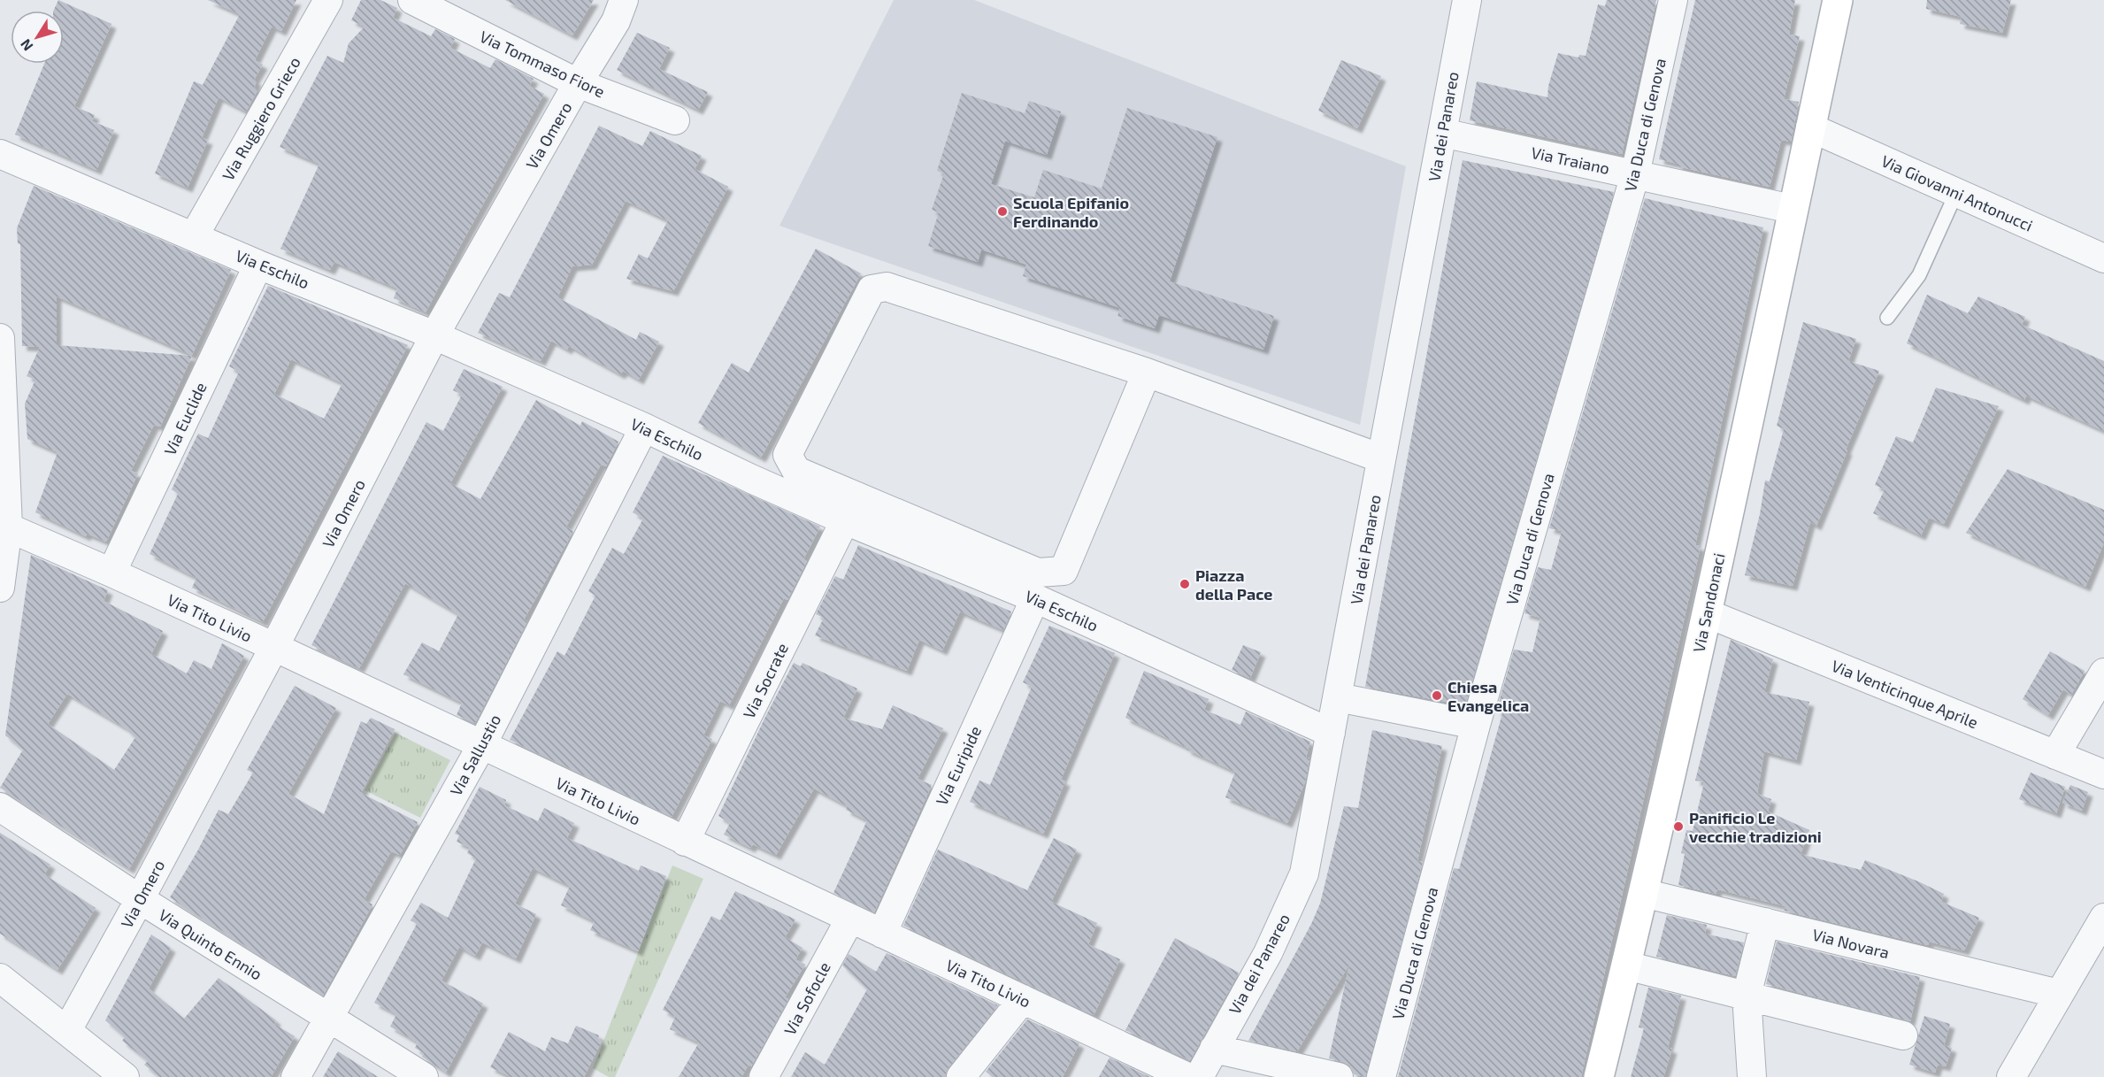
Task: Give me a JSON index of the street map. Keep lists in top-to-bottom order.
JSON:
{
  "streets": {
    "main road": ["Via Sandonaci"],
    "street": [
      "Via Tommaso Fiore",
      "Via Ruggiero Grieco",
      "Via Duca di Genova",
      "Via dei Panareo",
      "Via Omero",
      "Via Traiano",
      "Via Giovanni Antonucci",
      "Via Eschilo",
      "Via Euclide",
      "Via Tito Livio",
      "Via Socrate",
      "Via Venticinque Aprile",
      "Via Sallustio",
      "Via Euripide",
      "Via Novara",
      "Via Quinto Ennio",
      "Via Sofocle"
    ]
  },
  "crossings": [
    ["Via Tommaso Fiore", "Via Omero"],
    ["Via Ruggiero Grieco", "Via Eschilo"],
    ["Via Duca di Genova", "Via Traiano"],
    ["Via dei Panareo", "Via Traiano"],
    ["Via dei Panareo", "Via Eschilo"],
    ["Via Omero", "Via Eschilo"],
    ["Via Omero", "Via Tito Livio"],
    ["Via Omero", "Via Quinto Ennio"],
    ["Via Traiano", "Via Sandonaci"],
    ["Via Giovanni Antonucci", "Via Sandonaci"],
    ["Via Eschilo", "Via Euclide"],
    ["Via Eschilo", "Via Socrate"],
    ["Via Eschilo", "Via Sallustio"],
    ["Via Eschilo", "Via Euripide"],
    ["Via Euclide", "Via Tito Livio"],
    ["Via Sandonaci", "Via Venticinque Aprile"],
    ["Via Sandonaci", "Via Novara"],
    ["Via Tito Livio", "Via Socrate"],
    ["Via Tito Livio", "Via Sallustio"],
    ["Via Tito Livio", "Via Euripide"],
    ["Via Tito Livio", "Via Sofocle"],
    ["Via Sallustio", "Via Quinto Ennio"]
  ],
  "places": [
    "Scuola Epifanio Ferdinando",
    "Piazza della Pace",
    "Chiesa Evangelica",
    "Panificio Le vecchie tradizioni"
  ],
  "north": "bottom left"
}
